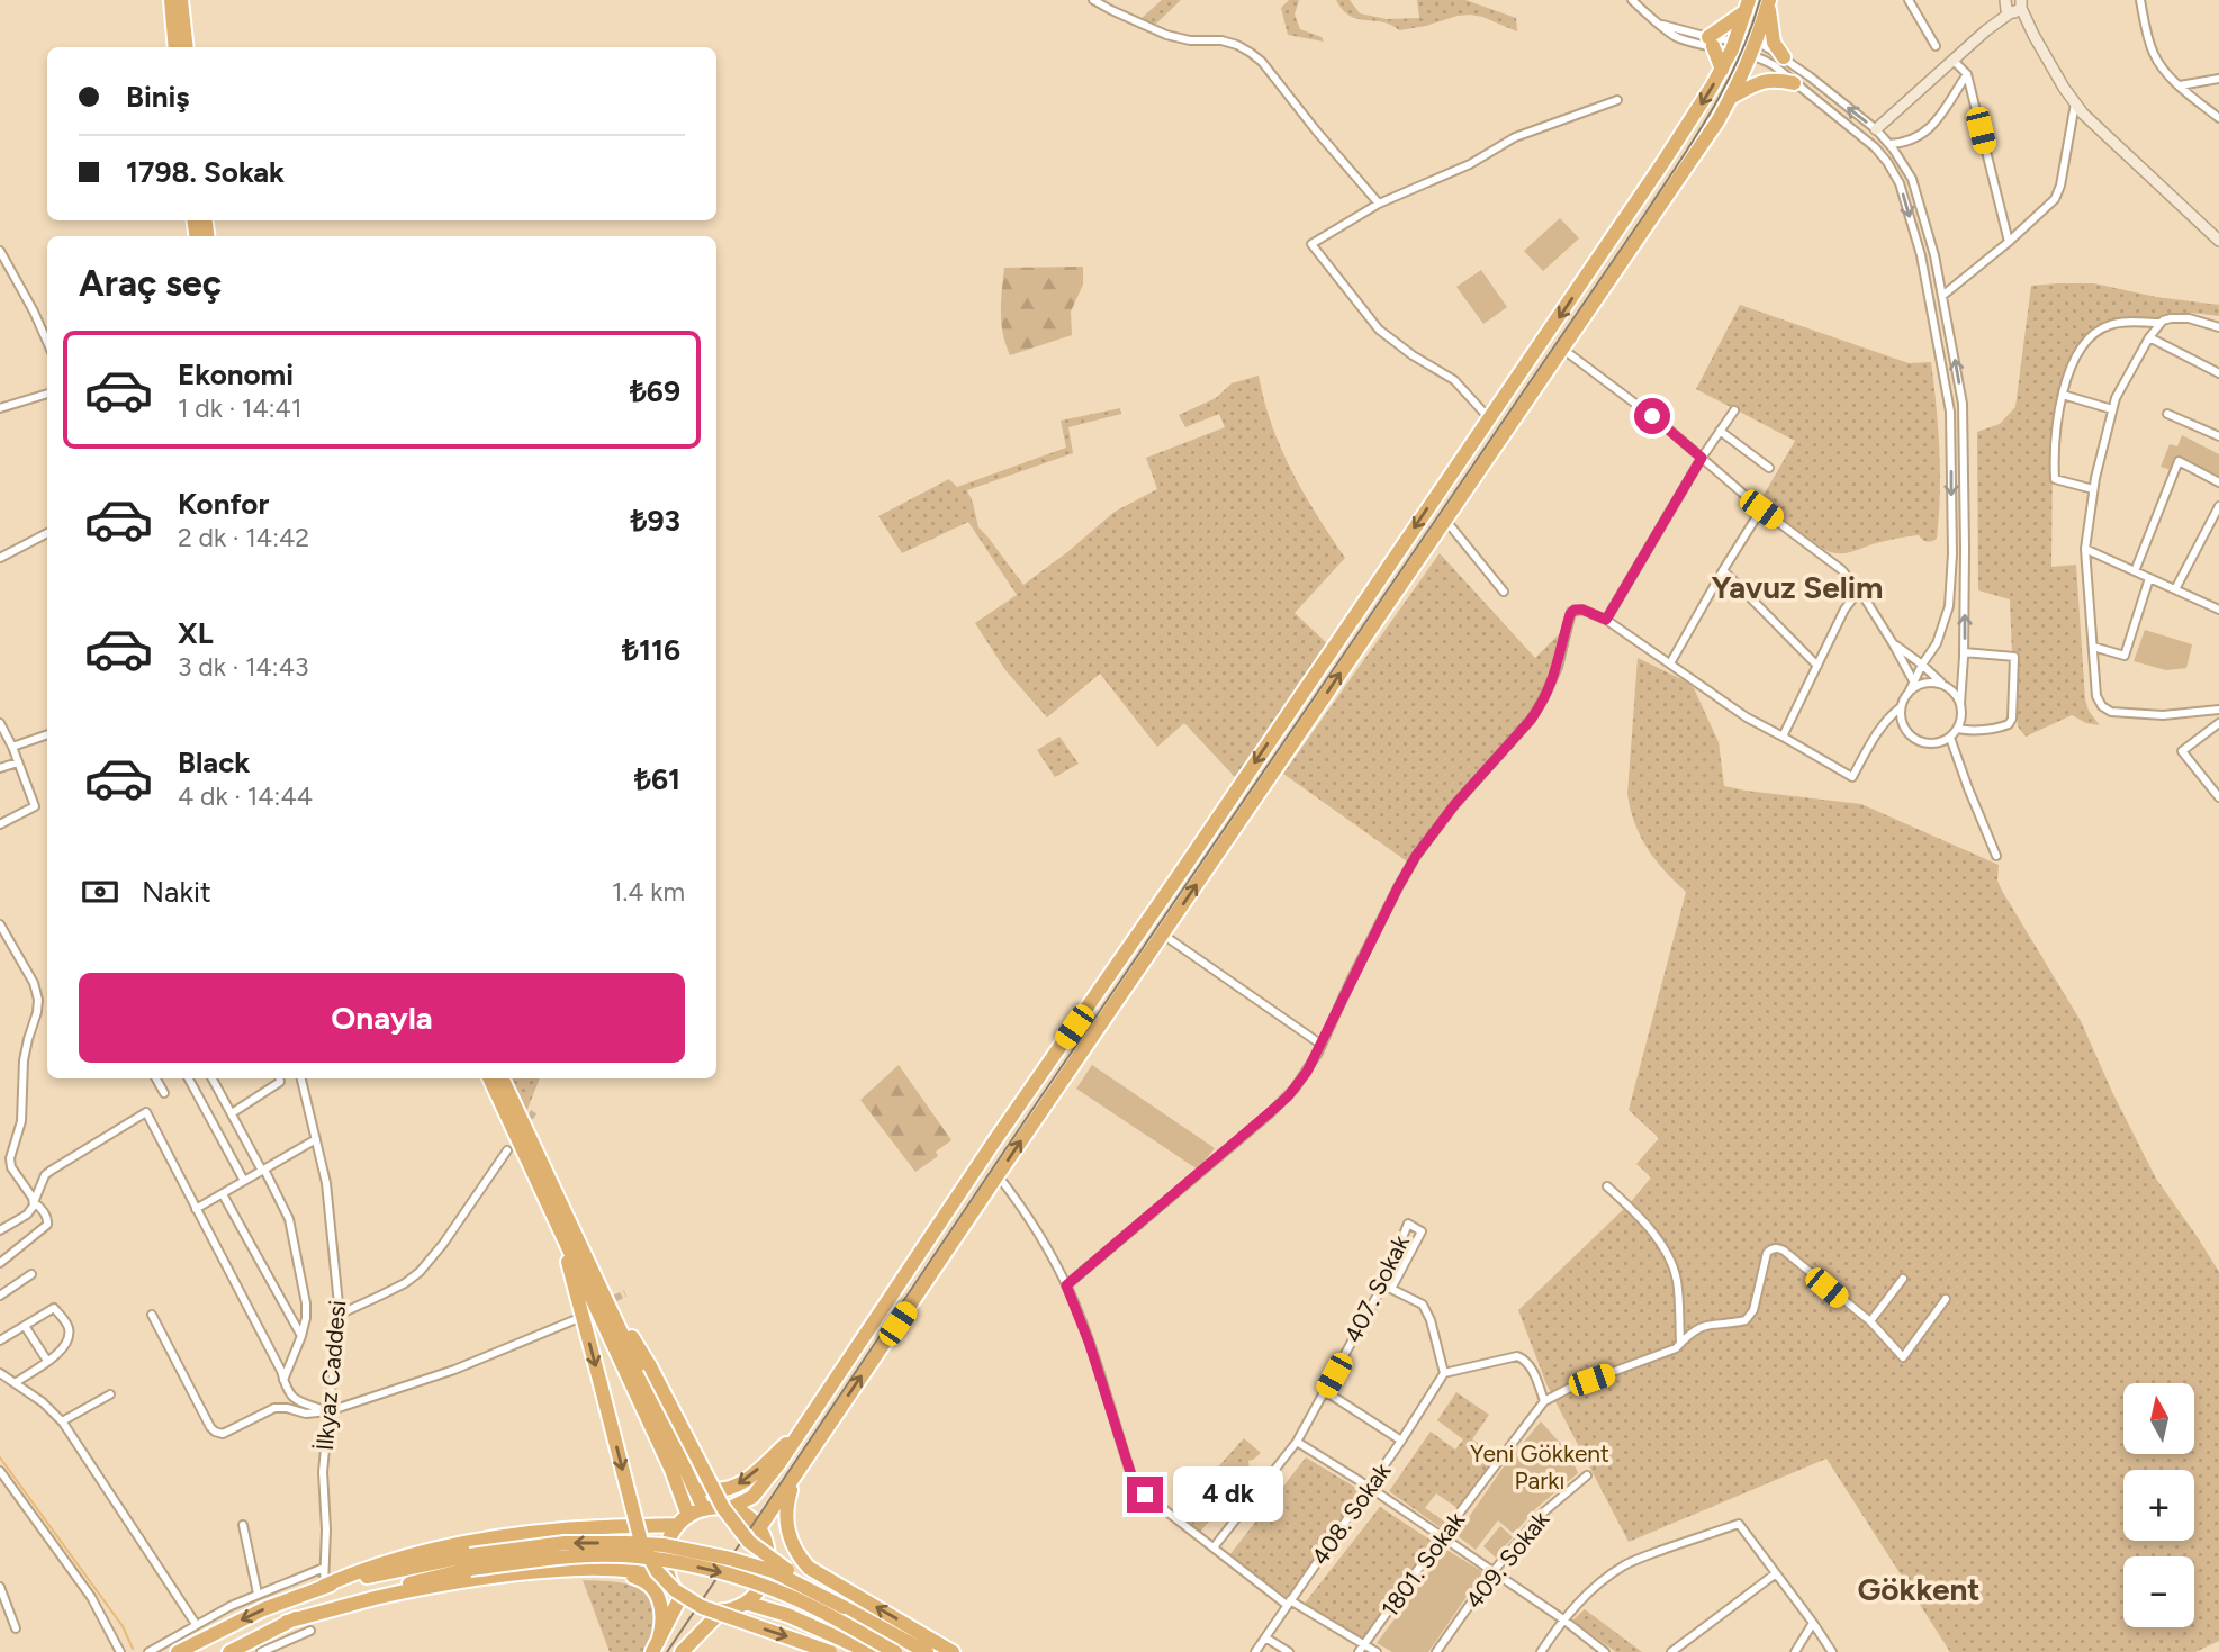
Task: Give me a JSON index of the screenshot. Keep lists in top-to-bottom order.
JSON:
{
  "streets": {
    "street": [
      "407. Sokak",
      "İlkyaz Caddesi",
      "408. Sokak",
      "409. Sokak",
      "1801. Sokak"
    ]
  },
  "districts": ["Yavuz Selim", "Gökkent"],
  "parks": ["Yeni Gökkent Parkı"],
  "north": "top",
  "page": {
    "banner": ["Biniş", "1798. Sokak"],
    "heading": "Araç seç",
    "list": [
      {
        "name": "Ekonomi",
        "note": "1 dk · 14:41",
        "value": "₺69"
      },
      {
        "name": "Konfor",
        "note": "2 dk · 14:42",
        "value": "₺93"
      },
      {
        "name": "XL",
        "note": "3 dk · 14:43",
        "value": "₺116"
      },
      {
        "name": "Black",
        "note": "4 dk · 14:44",
        "value": "₺61"
      }
    ],
    "pay": ["Nakit", "1.4 km"],
    "buttons": "Onayla",
    "map_buttons": ["+", "−"],
    "bubble": "4 dk"
  }
}
